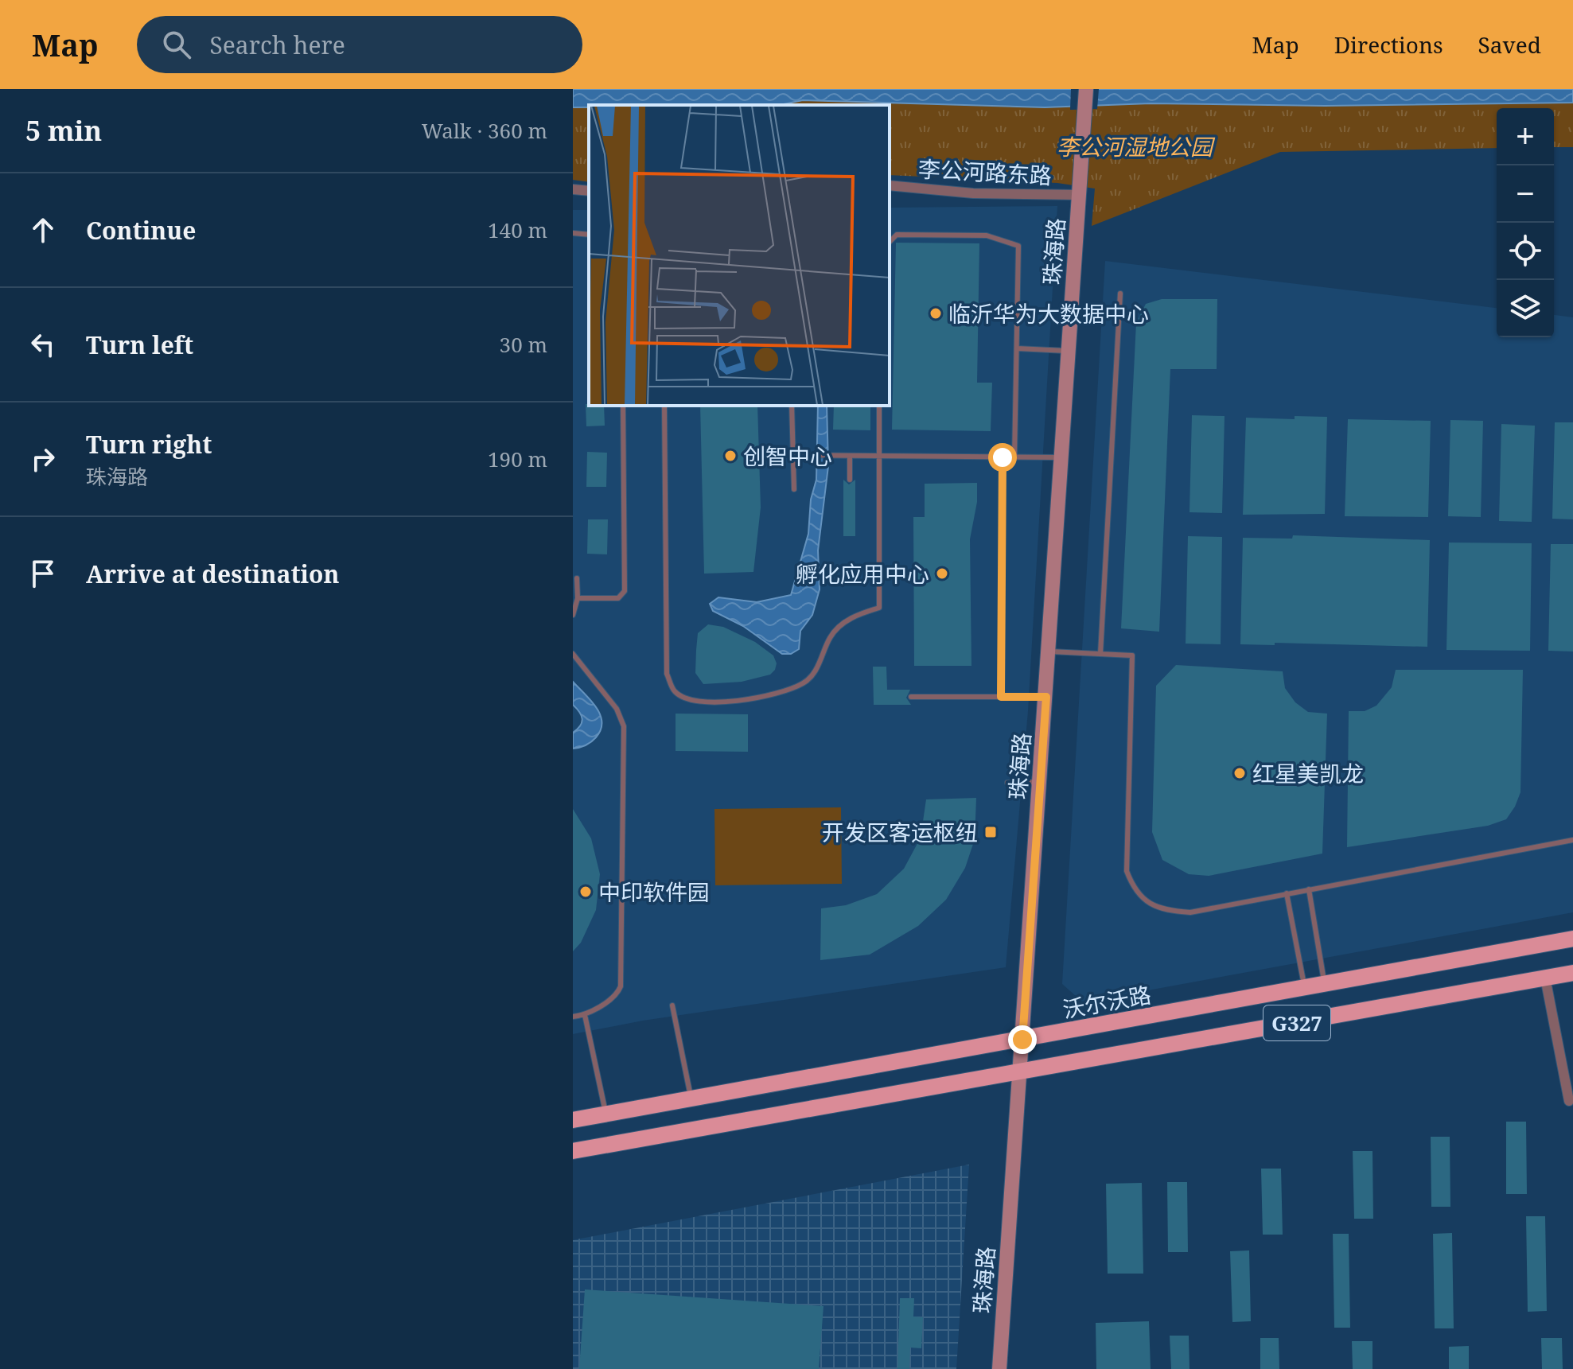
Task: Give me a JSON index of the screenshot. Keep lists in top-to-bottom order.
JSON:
{
  "streets": {
    "highway": ["沃尔沃路", "G327"],
    "main road": ["珠海路"],
    "street": ["李公河路东路"]
  },
  "crossings": [
    ["李公河路东路", "珠海路"],
    ["珠海路", "沃尔沃路"],
    ["珠海路", "G327"]
  ],
  "parks": ["李公河湿地公园"],
  "places": {
    "other": [
      "临沂华为大数据中心",
      "创智中心",
      "孵化应用中心",
      "红星美凯龙",
      "中印软件园"
    ],
    "transit": ["开发区客运枢纽"]
  },
  "page": {
    "header": "Map",
    "search": "Search here",
    "nav": ["Map", "Directions", "Saved"],
    "heading": ["5 min", "Walk · 360 m"],
    "map_buttons": ["+", "−"],
    "list": [
      ["Continue", "140 m"],
      ["Turn left", "30 m"],
      ["Turn right", "珠海路", "190 m"],
      "Arrive at destination"
    ]
  }
}
